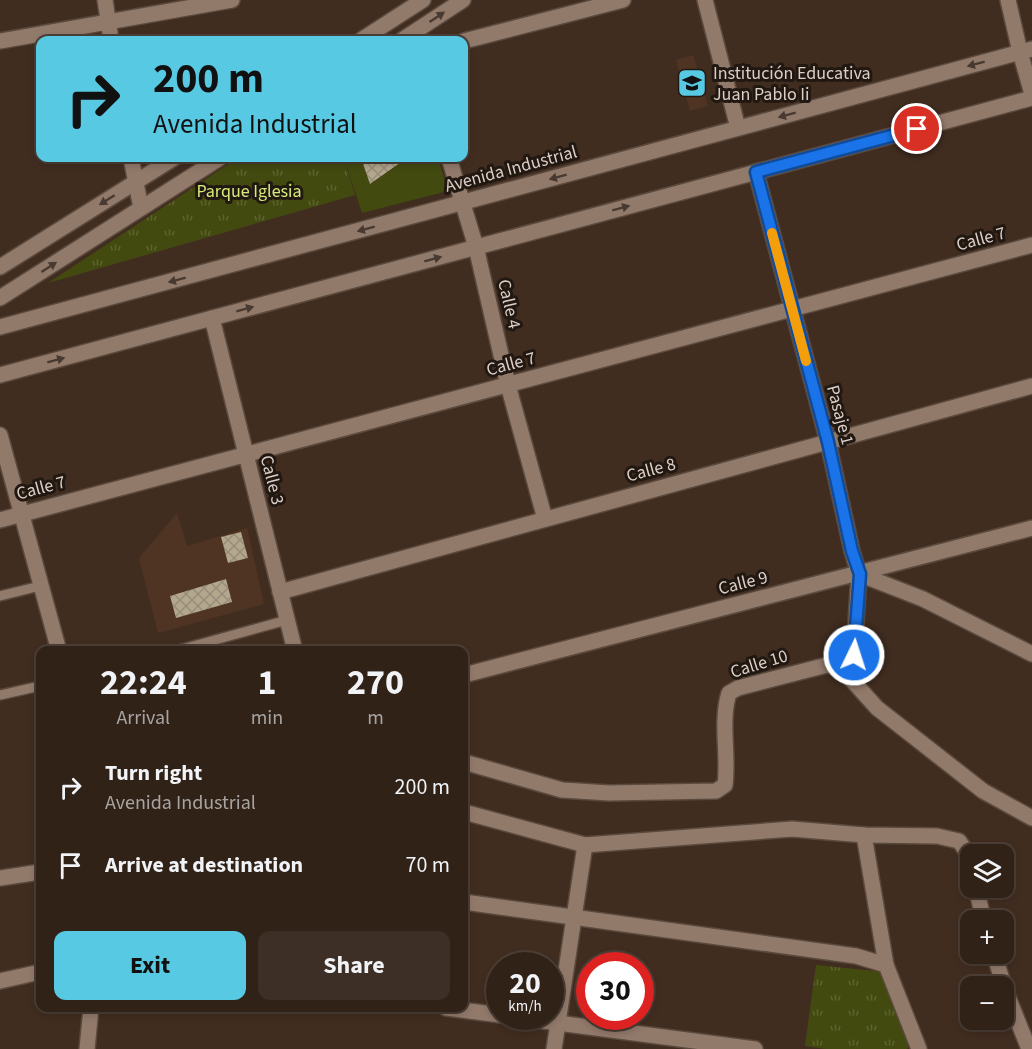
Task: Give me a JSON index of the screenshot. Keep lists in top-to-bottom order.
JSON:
{
  "streets": {
    "street": [
      "Avenida Industrial",
      "Calle 7",
      "Calle 4",
      "Pasaje 1",
      "Calle 8",
      "Calle 3",
      "Calle 9",
      "Calle 10"
    ]
  },
  "crossings": [
    ["Avenida Industrial", "Calle 4"],
    ["Calle 7", "Calle 4"],
    ["Calle 7", "Pasaje 1"],
    ["Calle 7", "Calle 3"],
    ["Calle 4", "Calle 8"],
    ["Pasaje 1", "Calle 8"],
    ["Pasaje 1", "Calle 9"],
    ["Pasaje 1", "Calle 10"],
    ["Calle 8", "Calle 3"]
  ],
  "parks": ["Parque Iglesia"],
  "places": {
    "school or university": ["Institución Educativa Juan Pablo Ii"]
  },
  "page": {
    "turn": ["200 m", "Avenida Industrial"],
    "eta": [
      "22:24",
      "Arrival",
      "1",
      "min",
      "270",
      "m"
    ],
    "list": [
      {
        "name": "Turn right",
        "note": "Avenida Industrial",
        "value": "200 m"
      },
      {
        "name": "Arrive at destination",
        "value": "70 m"
      }
    ],
    "map_buttons": ["+", "−"],
    "buttons": ["Exit", "Share"],
    "speed": "20 km/h",
    "limit": "30"
  }
}
